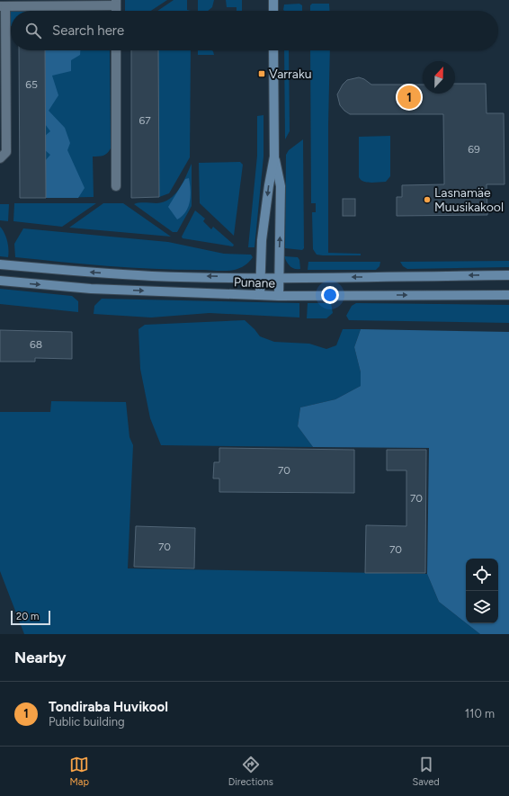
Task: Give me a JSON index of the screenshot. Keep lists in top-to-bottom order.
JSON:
{
  "streets": {
    "main road": ["Punane"]
  },
  "places": {
    "transit": ["Varraku"],
    "other": ["Lasnamäe Muusikakool"]
  },
  "house_numbers": [
    "65",
    "67",
    "69",
    "68",
    "70",
    "70",
    "70",
    "70"
  ],
  "scale_bar": "20 m",
  "north": "top",
  "page": {
    "search": "Search here",
    "pins": "1",
    "scale": "20 m",
    "heading": "Nearby",
    "list": [
      {
        "mark": "1",
        "name": "Tondiraba Huvikool",
        "note": "Public building",
        "value": "110 m"
      }
    ],
    "nav": ["Map", "Directions", "Saved"]
  }
}
